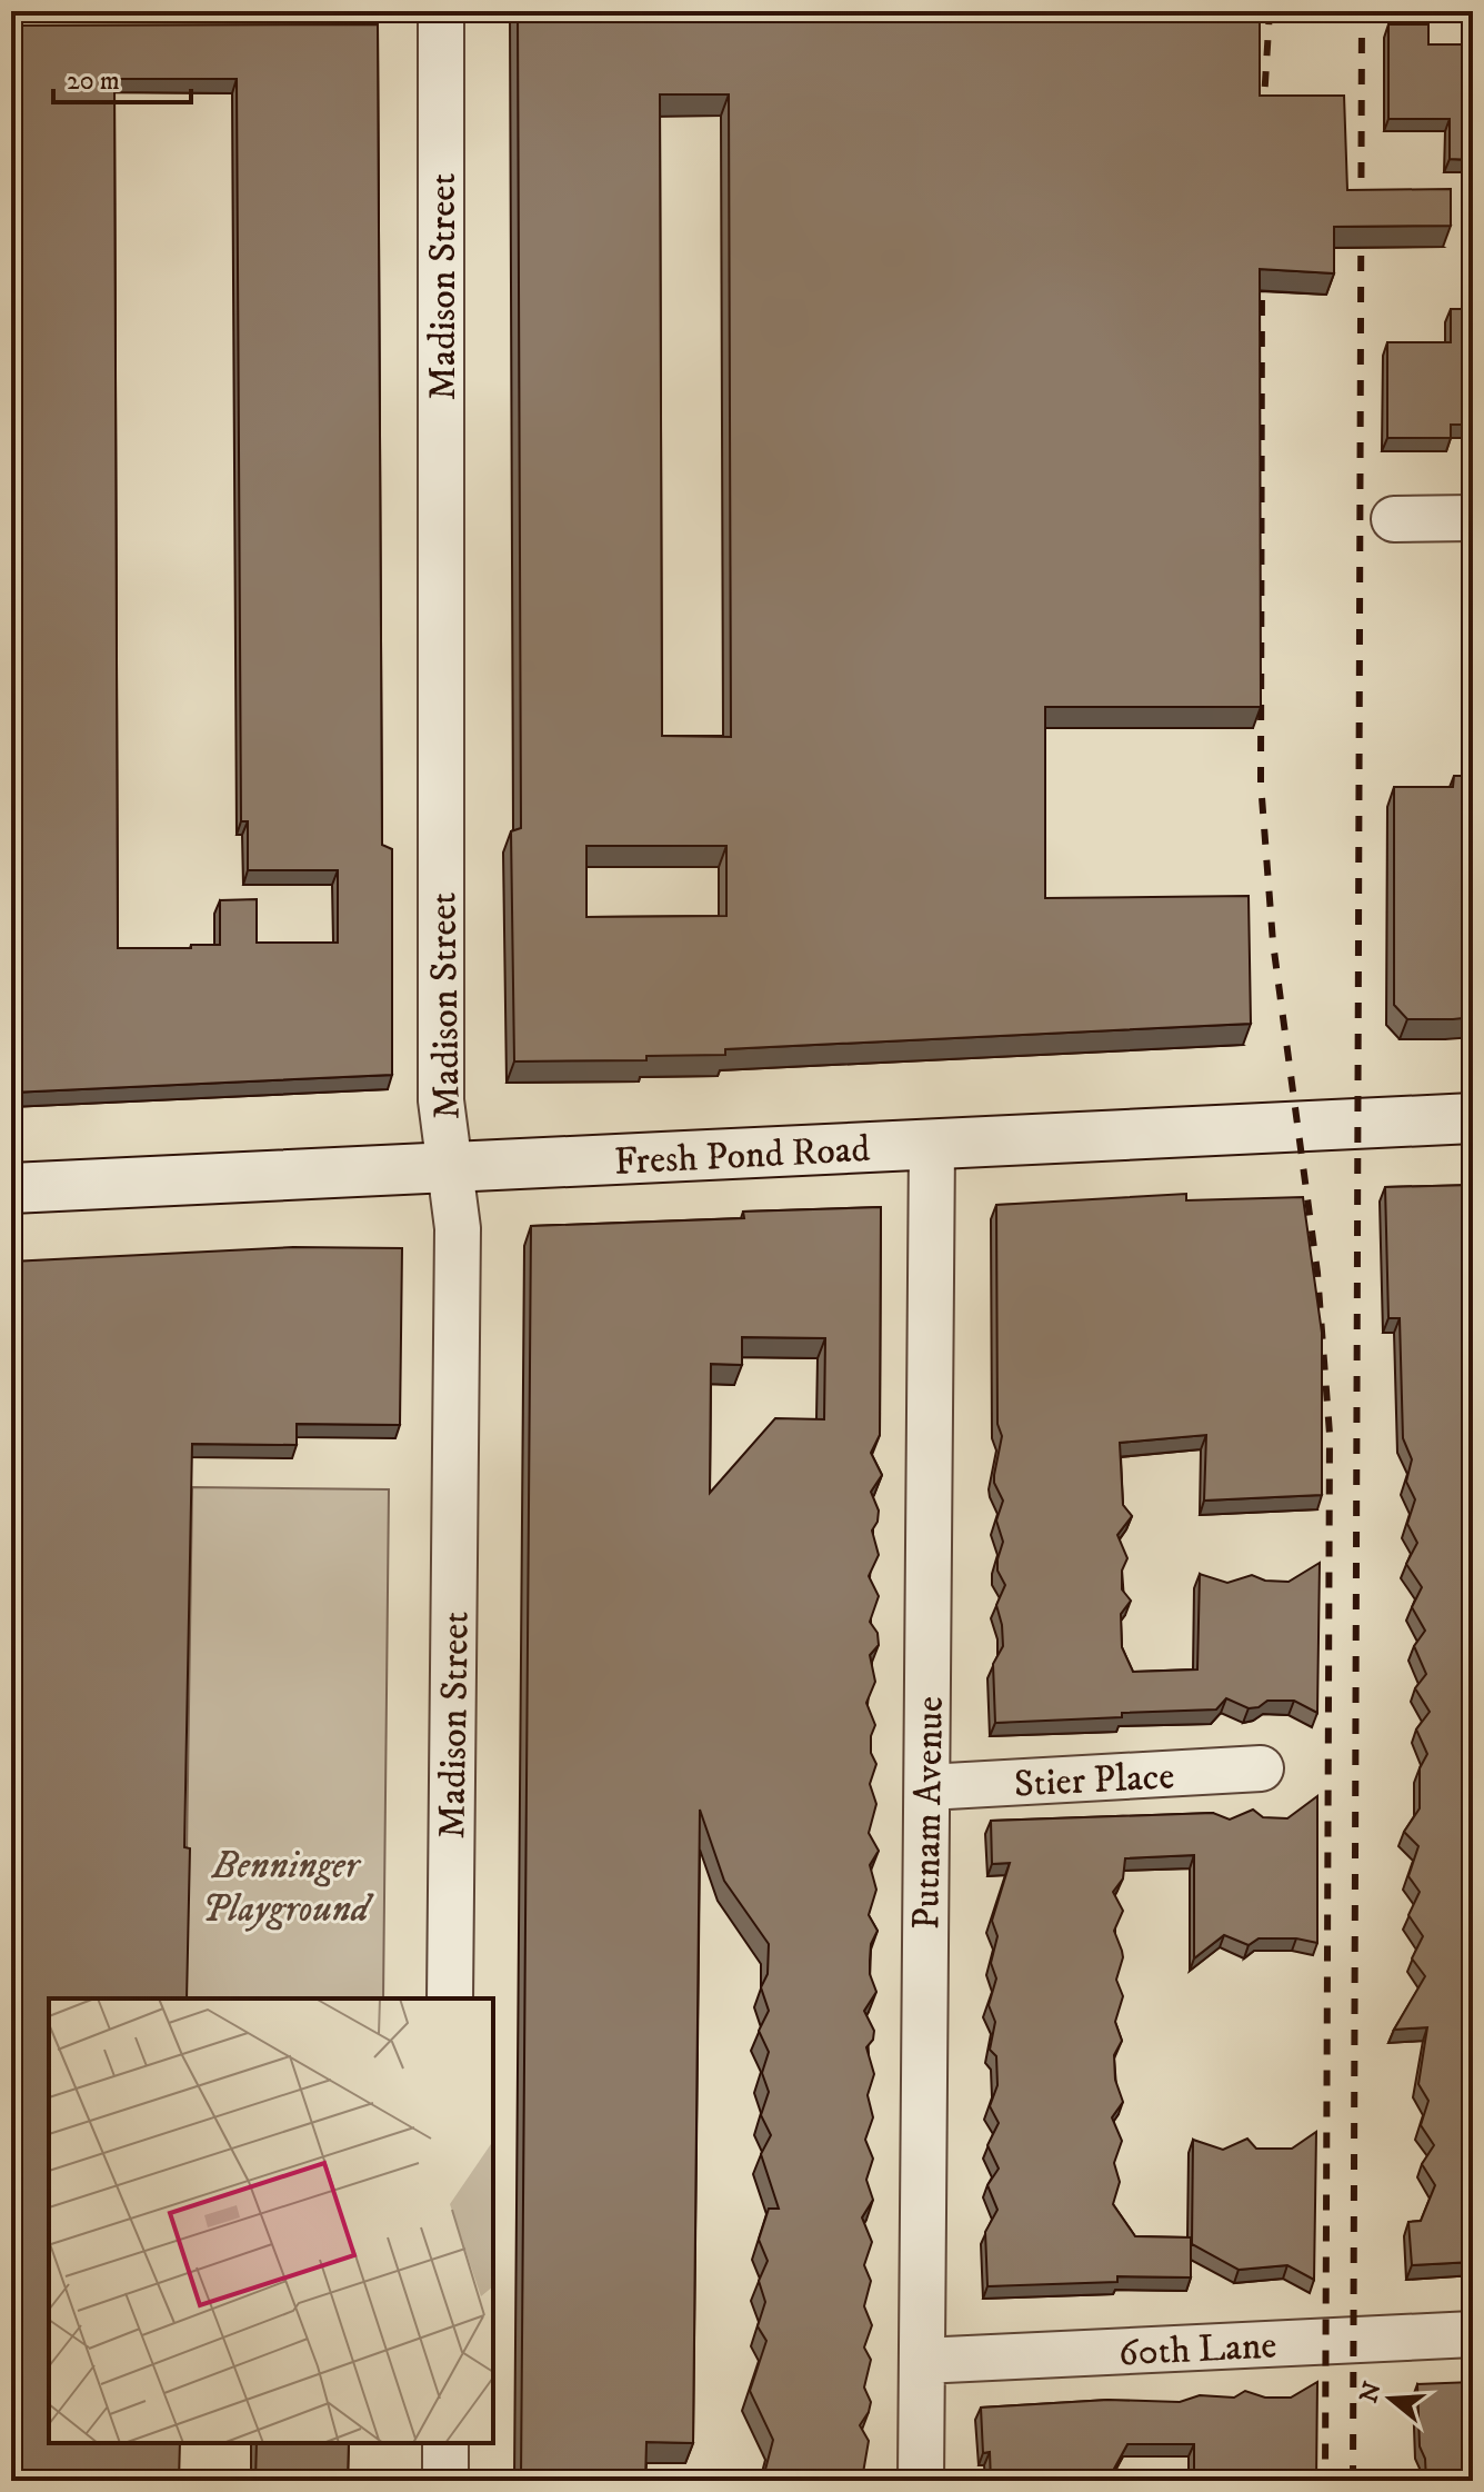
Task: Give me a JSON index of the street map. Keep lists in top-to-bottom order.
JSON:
{
  "streets": {
    "main road": ["Fresh Pond Road"],
    "street": [
      "Madison Street",
      "Stier Place",
      "Putnam Avenue",
      "60th Lane"
    ]
  },
  "crossings": [
    ["Madison Street", "Fresh Pond Road"],
    ["Fresh Pond Road", "Putnam Avenue"],
    ["Stier Place", "Putnam Avenue"],
    ["Putnam Avenue", "60th Lane"]
  ],
  "parks": ["Benninger Playground"],
  "scale_bar": "20 m",
  "north": "left"
}
